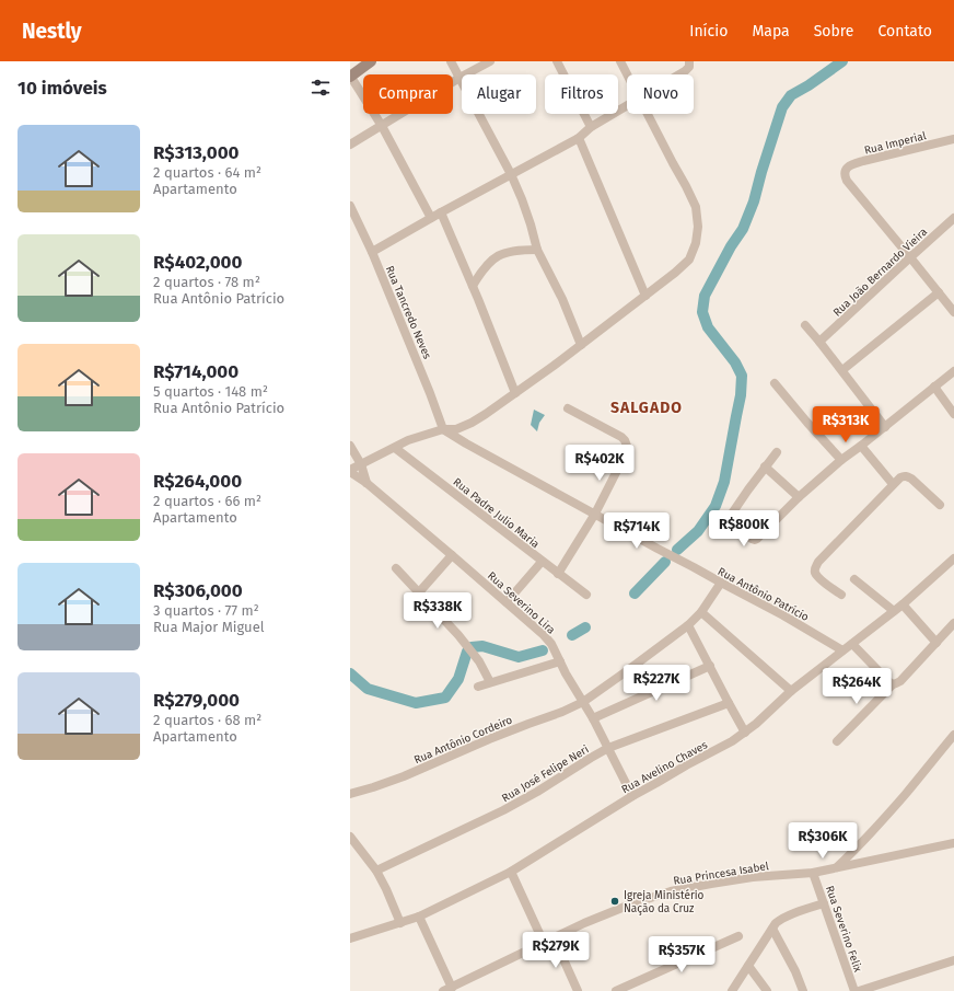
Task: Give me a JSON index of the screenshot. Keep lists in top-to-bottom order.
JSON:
{
  "streets": {
    "street": [
      "Rua Imperial",
      "Rua João Bernardo Vieira",
      "Rua Tancredo Neves",
      "Rua Padre Julio Maria",
      "Rua Antônio Patrício",
      "Rua Severino Lira",
      "Rua Antônio Cordeiro",
      "Rua Avelino Chaves",
      "Rua José Felipe Neri",
      "Rua Princesa Isabel",
      "Rua Severino Felix"
    ]
  },
  "crossings": [
    ["Rua Imperial", "Rua João Bernardo Vieira"],
    ["Rua Tancredo Neves", "Rua Antônio Patrício"],
    ["Rua Antônio Patrício", "Rua Antônio Cordeiro"],
    ["Rua Antônio Patrício", "Rua Avelino Chaves"],
    ["Rua Severino Lira", "Rua Antônio Cordeiro"],
    ["Rua Severino Lira", "Rua Avelino Chaves"],
    ["Rua Severino Lira", "Rua José Felipe Neri"],
    ["Rua Princesa Isabel", "Rua Severino Felix"]
  ],
  "districts": ["SALGADO"],
  "places": ["Igreja Ministério Nação da Cruz"],
  "page": {
    "header": "Nestly",
    "nav": [
      "Início",
      "Mapa",
      "Sobre",
      "Contato"
    ],
    "heading": "10 imóveis",
    "chip": [
      "Comprar",
      "Alugar",
      "Filtros",
      "Novo"
    ],
    "list": [
      {
        "name": "R$313,000",
        "note": "2 quartos · 64 m² · Apartamento"
      },
      {
        "name": "R$402,000",
        "note": "2 quartos · 78 m² · Rua Antônio Patrício"
      },
      {
        "name": "R$714,000",
        "note": "5 quartos · 148 m² · Rua Antônio Patrício"
      },
      {
        "name": "R$264,000",
        "note": "2 quartos · 66 m² · Apartamento"
      },
      {
        "name": "R$306,000",
        "note": "3 quartos · 77 m² · Rua Major Miguel"
      },
      {
        "name": "R$279,000",
        "note": "2 quartos · 68 m² · Apartamento"
      }
    ],
    "price": [
      "R$313K",
      "R$402K",
      "R$800K",
      "R$714K",
      "R$338K",
      "R$227K",
      "R$264K",
      "R$306K",
      "R$279K",
      "R$357K"
    ]
  }
}
